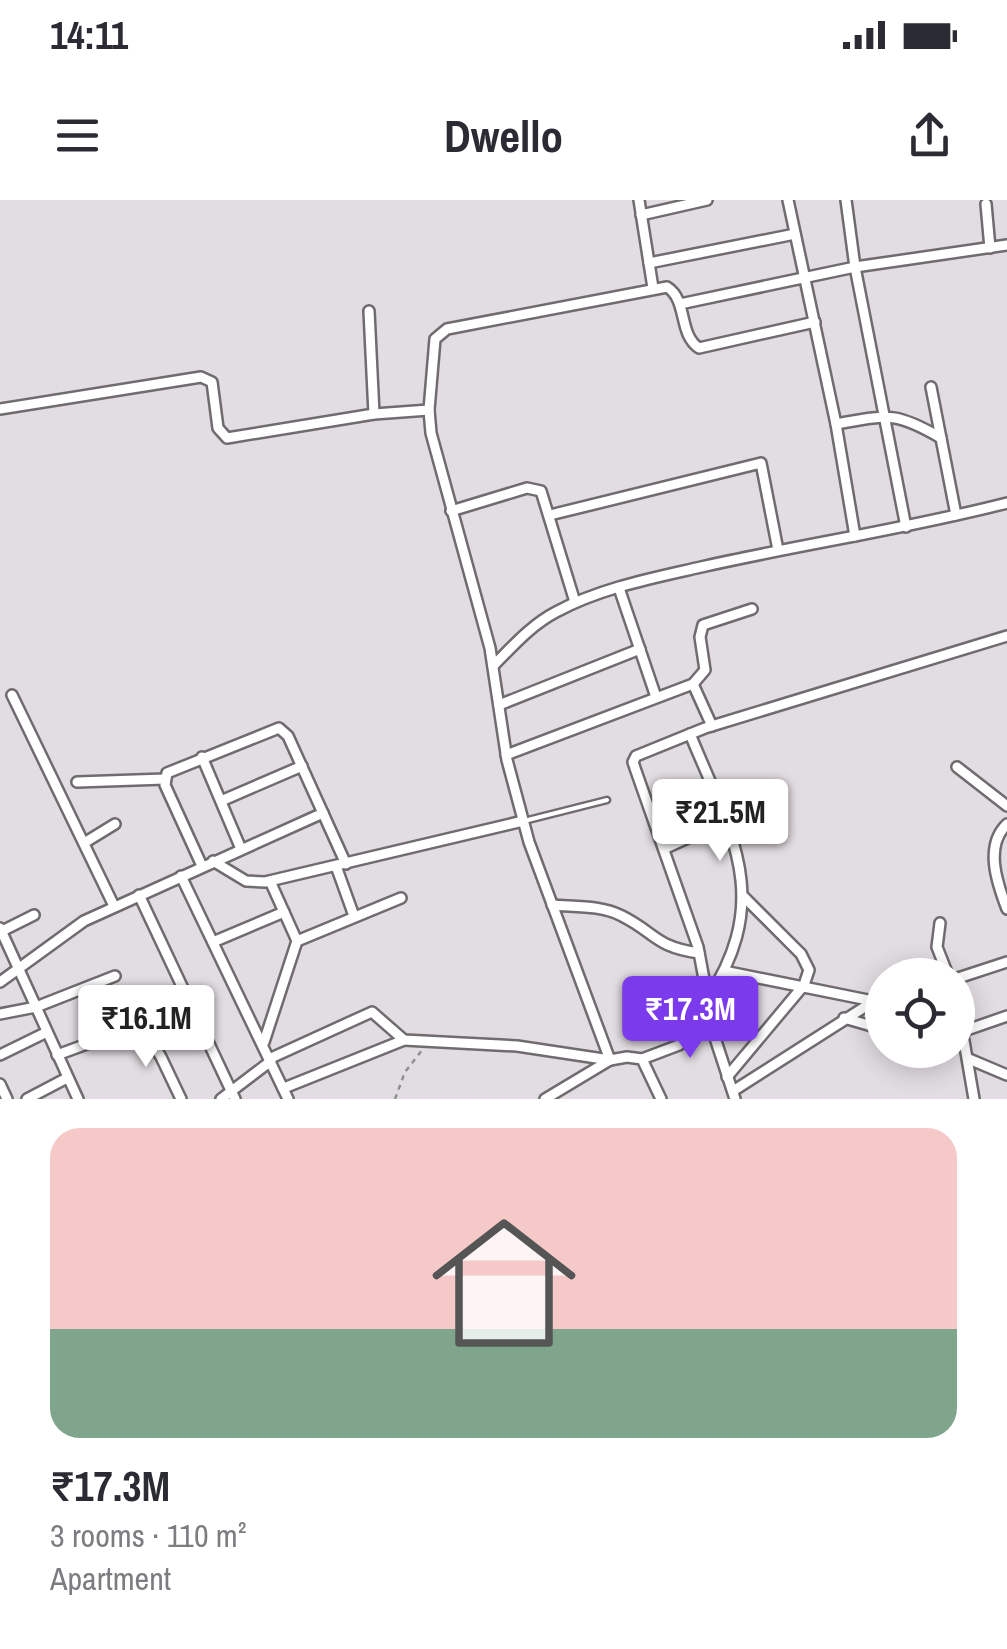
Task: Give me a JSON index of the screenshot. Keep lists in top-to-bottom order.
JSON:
{
  "page": {
    "status": "14:11",
    "header": "Dwello",
    "price": ["₹21.5M", "₹17.3M", "₹16.1M"],
    "list": [
      {
        "name": "₹17.3M",
        "note": "3 rooms · 110 m² · Apartment"
      }
    ]
  }
}
